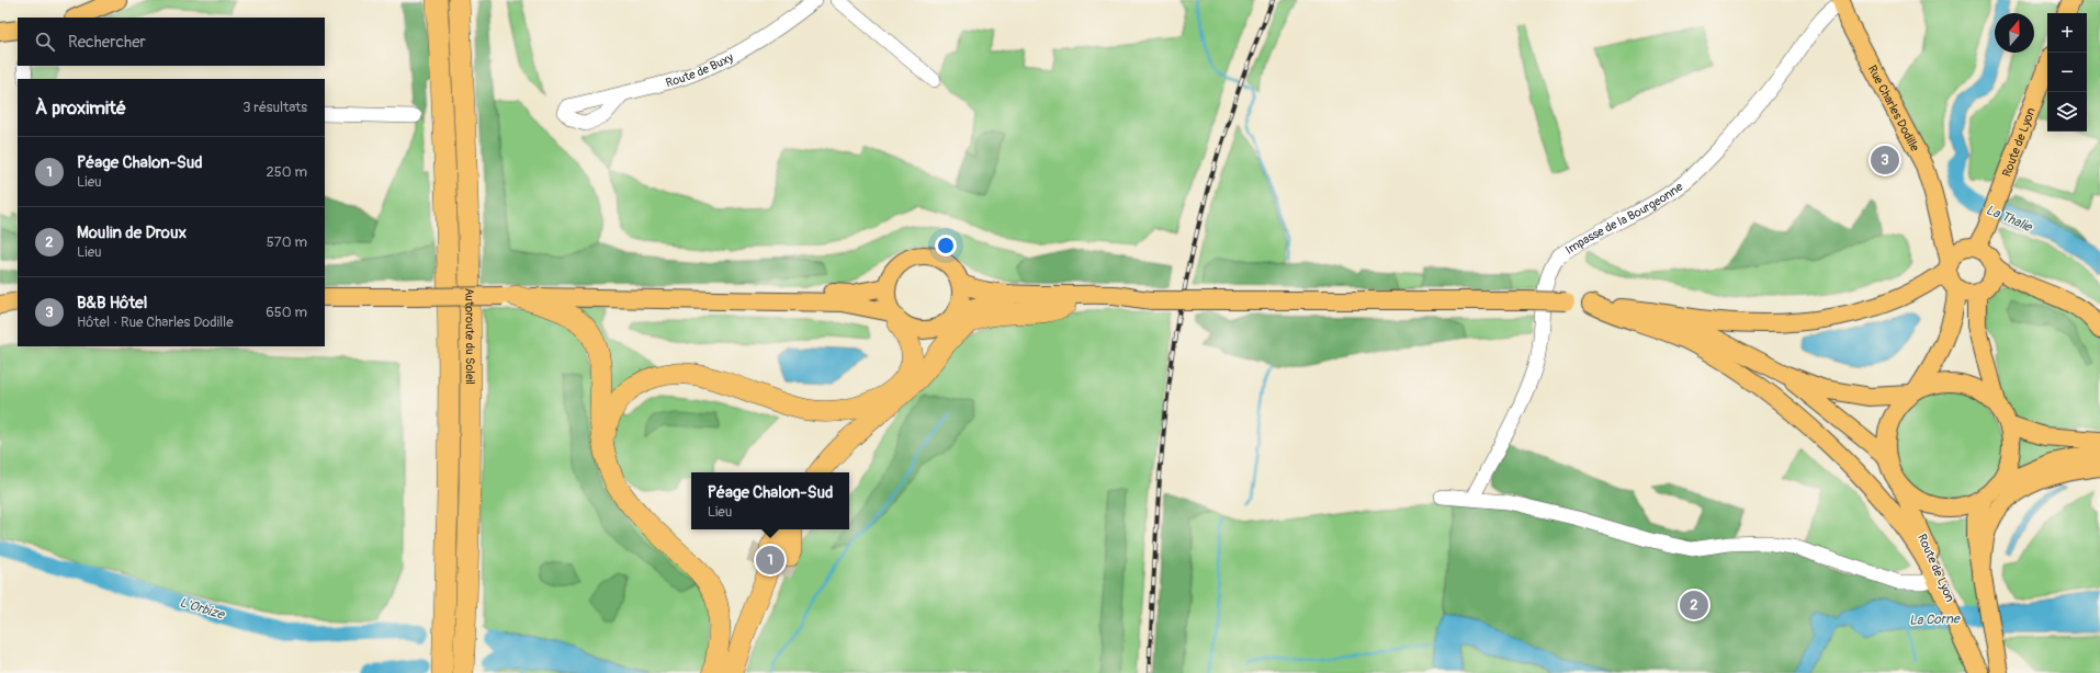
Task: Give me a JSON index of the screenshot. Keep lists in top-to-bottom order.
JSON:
{
  "streets": {
    "highway": ["Autoroute du Soleil"],
    "main road": ["Rue Charles Dodille", "Route de Lyon"],
    "street": ["Route de Buxy", "Impasse de la Bourgeonne"]
  },
  "crossings": [
    ["Rue Charles Dodille", "Route de Lyon"],
    ["Rue Charles Dodille", "Impasse de la Bourgeonne"]
  ],
  "water": ["La Thalie", "L'Orbize", "La Corne"],
  "north": "top",
  "page": {
    "map_buttons": ["+", "−"],
    "search": "Rechercher",
    "heading": ["À proximité", "3 résultats"],
    "list": [
      {
        "mark": "1",
        "name": "Péage Chalon-Sud",
        "note": "Lieu",
        "value": "250 m"
      },
      {
        "mark": "2",
        "name": "Moulin de Droux",
        "note": "Lieu",
        "value": "570 m"
      },
      {
        "mark": "3",
        "name": "B&B Hôtel",
        "note": "Hôtel · Rue Charles Dodille",
        "value": "650 m"
      }
    ],
    "pins": ["3", "1", "2"],
    "popup": ["Péage Chalon-Sud", "Lieu"]
  }
}
